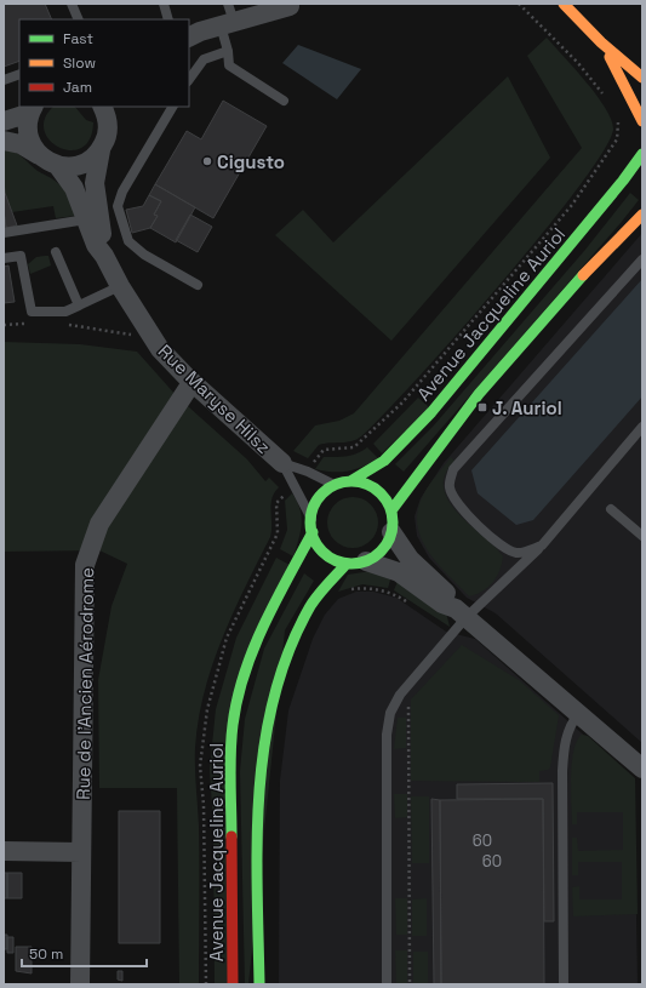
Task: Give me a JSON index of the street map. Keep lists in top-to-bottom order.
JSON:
{
  "streets": {
    "main road": ["Avenue Jacqueline Auriol"],
    "street": ["Rue Maryse Hilsz", "Rue de l'Ancien Aérodrome"]
  },
  "crossings": [
    ["Rue Maryse Hilsz", "Rue de l'Ancien Aérodrome"]
  ],
  "places": {
    "other": ["Cigusto"],
    "transit": ["J. Auriol"]
  },
  "house_numbers": ["60", "60"],
  "legend": ["Fast", "Slow", "Jam"],
  "scale_bar": "50 m"
}
